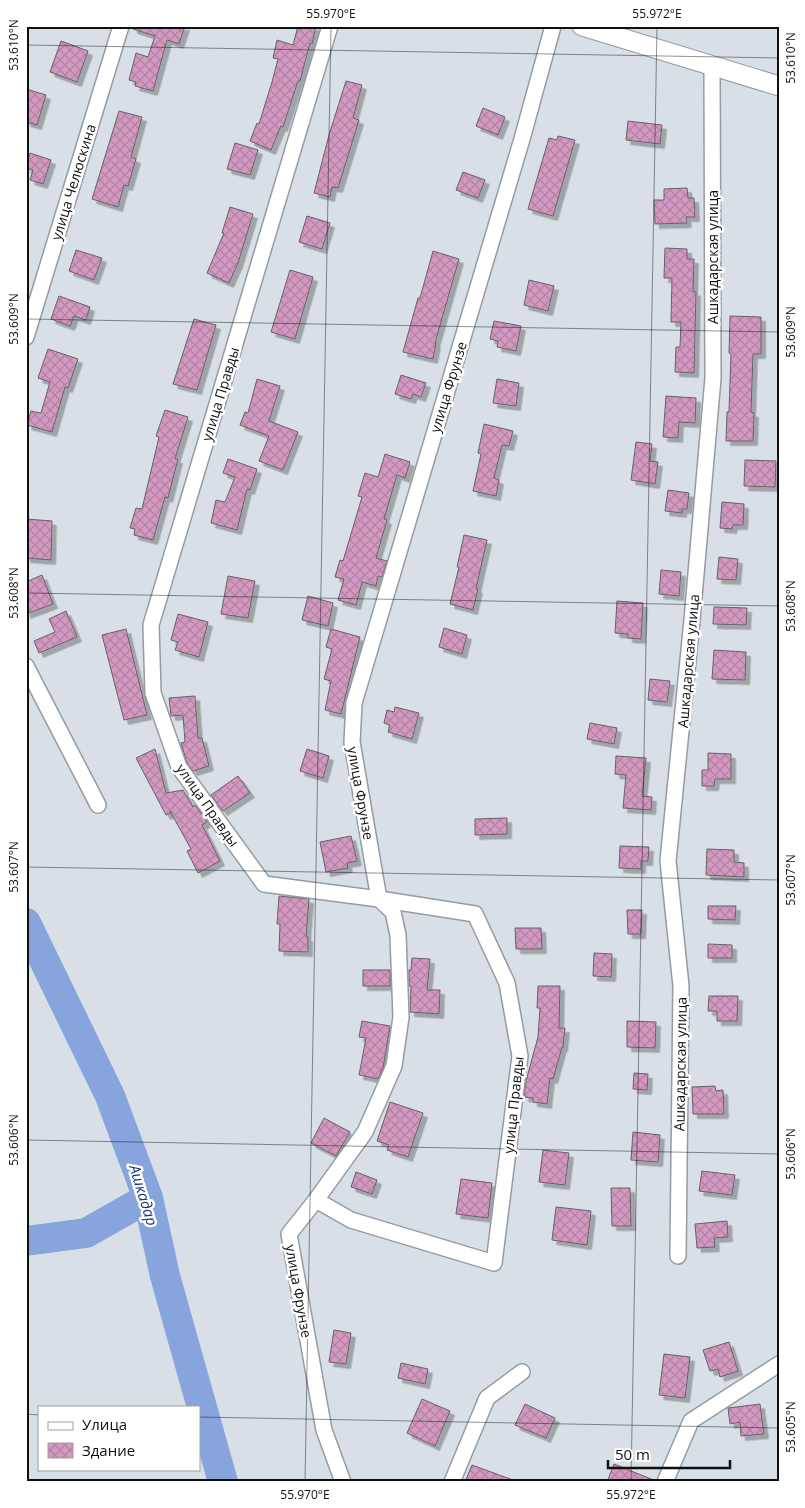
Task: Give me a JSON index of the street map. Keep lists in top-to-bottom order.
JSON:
{
  "streets": {
    "street": [
      "улица Челюскина",
      "Ашкадарская улица",
      "улица Фрунзе",
      "улица Правды"
    ]
  },
  "crossings": [
    ["улица Фрунзе", "улица Правды"]
  ],
  "water": ["Ашкадар"],
  "legend": ["Улица", "Здание"],
  "scale_bar": "50 m",
  "coordinates": [
    "55.970°E",
    "55.972°E",
    "53.610°N",
    "53.609°N",
    "53.608°N",
    "53.607°N",
    "53.606°N",
    "53.605°N"
  ]
}
